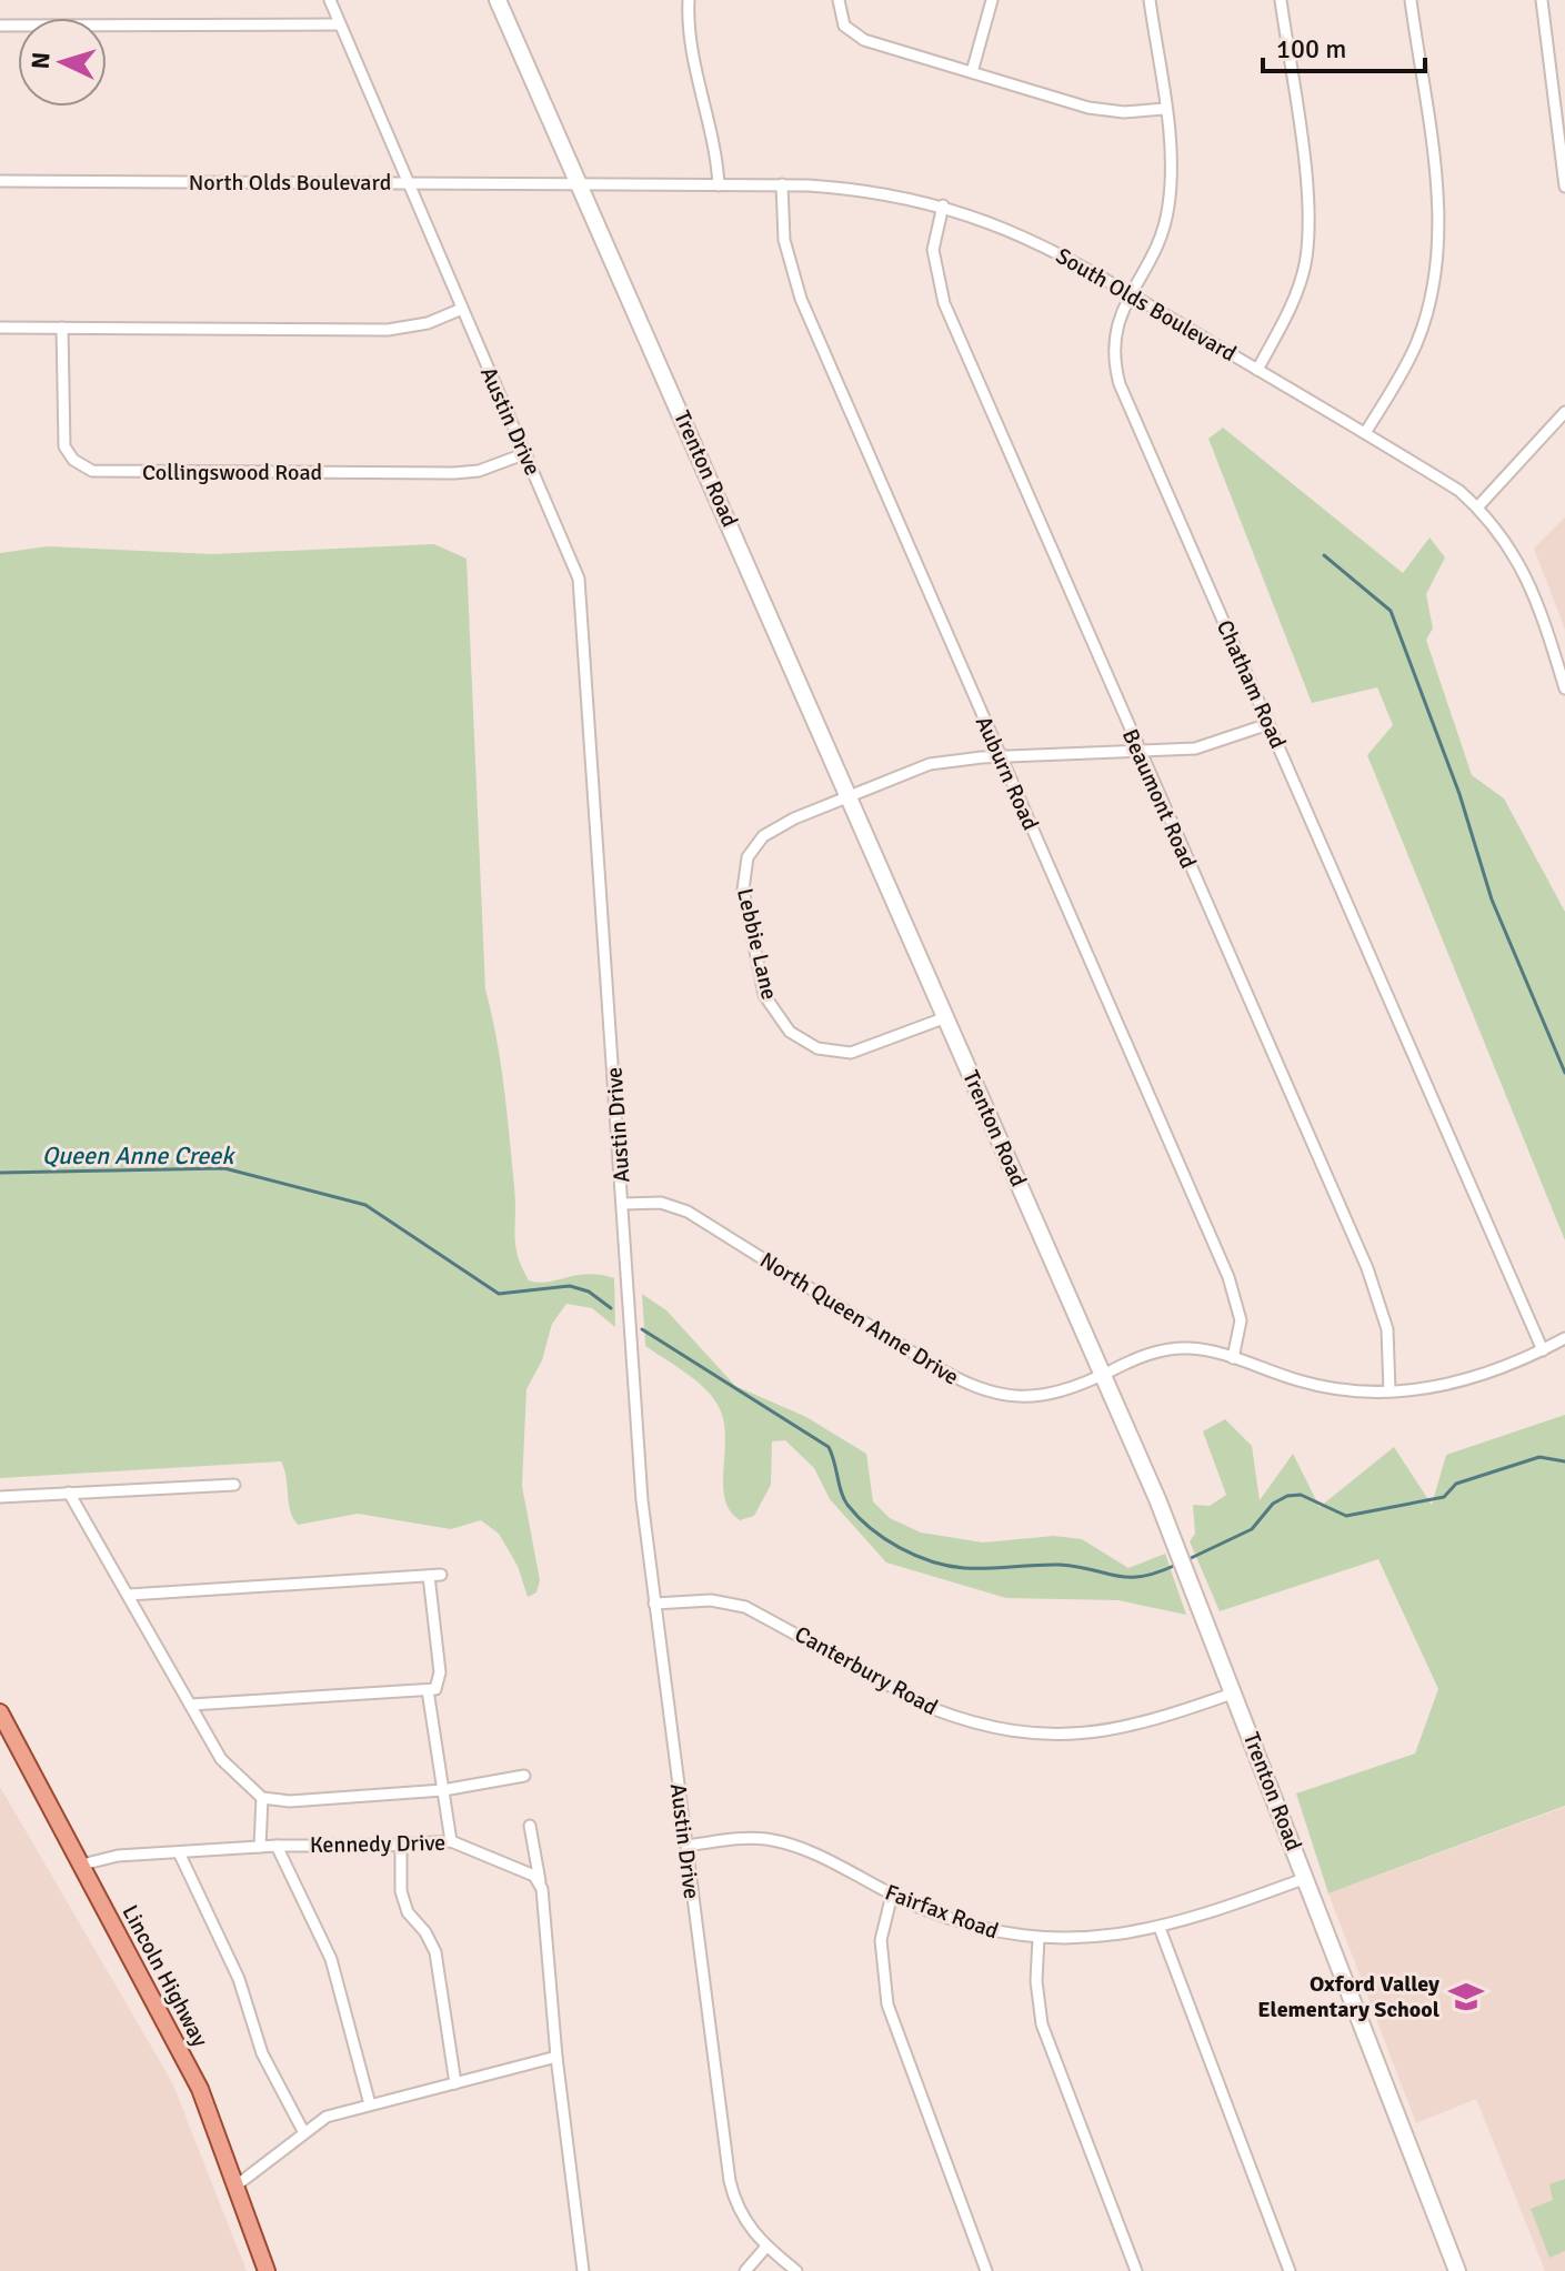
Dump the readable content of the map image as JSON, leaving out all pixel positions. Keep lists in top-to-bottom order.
{
  "streets": {
    "main road": ["Trenton Road", "Lincoln Highway"],
    "street": [
      "North Olds Boulevard",
      "South Olds Boulevard",
      "Austin Drive",
      "Collingswood Road",
      "Chatham Road",
      "Auburn Road",
      "Beaumont Road",
      "Lebbie Lane",
      "North Queen Anne Drive",
      "Canterbury Road",
      "Kennedy Drive",
      "Fairfax Road"
    ]
  },
  "crossings": [
    ["North Olds Boulevard", "South Olds Boulevard"],
    ["North Olds Boulevard", "Austin Drive"],
    ["North Olds Boulevard", "Trenton Road"],
    ["South Olds Boulevard", "Trenton Road"],
    ["South Olds Boulevard", "Chatham Road"],
    ["South Olds Boulevard", "Auburn Road"],
    ["South Olds Boulevard", "Beaumont Road"],
    ["Austin Drive", "Collingswood Road"],
    ["Austin Drive", "North Queen Anne Drive"],
    ["Austin Drive", "Canterbury Road"],
    ["Austin Drive", "Fairfax Road"],
    ["Trenton Road", "Lebbie Lane"],
    ["Trenton Road", "North Queen Anne Drive"],
    ["Trenton Road", "Canterbury Road"],
    ["Trenton Road", "Fairfax Road"],
    ["Chatham Road", "Lebbie Lane"],
    ["Chatham Road", "North Queen Anne Drive"],
    ["Auburn Road", "Lebbie Lane"],
    ["Auburn Road", "North Queen Anne Drive"],
    ["Beaumont Road", "Lebbie Lane"],
    ["Beaumont Road", "North Queen Anne Drive"],
    ["Kennedy Drive", "Lincoln Highway"]
  ],
  "water": ["Queen Anne Creek"],
  "places": {
    "school or university": ["Oxford Valley Elementary School"]
  },
  "scale_bar": "100 m",
  "north": "left"
}
